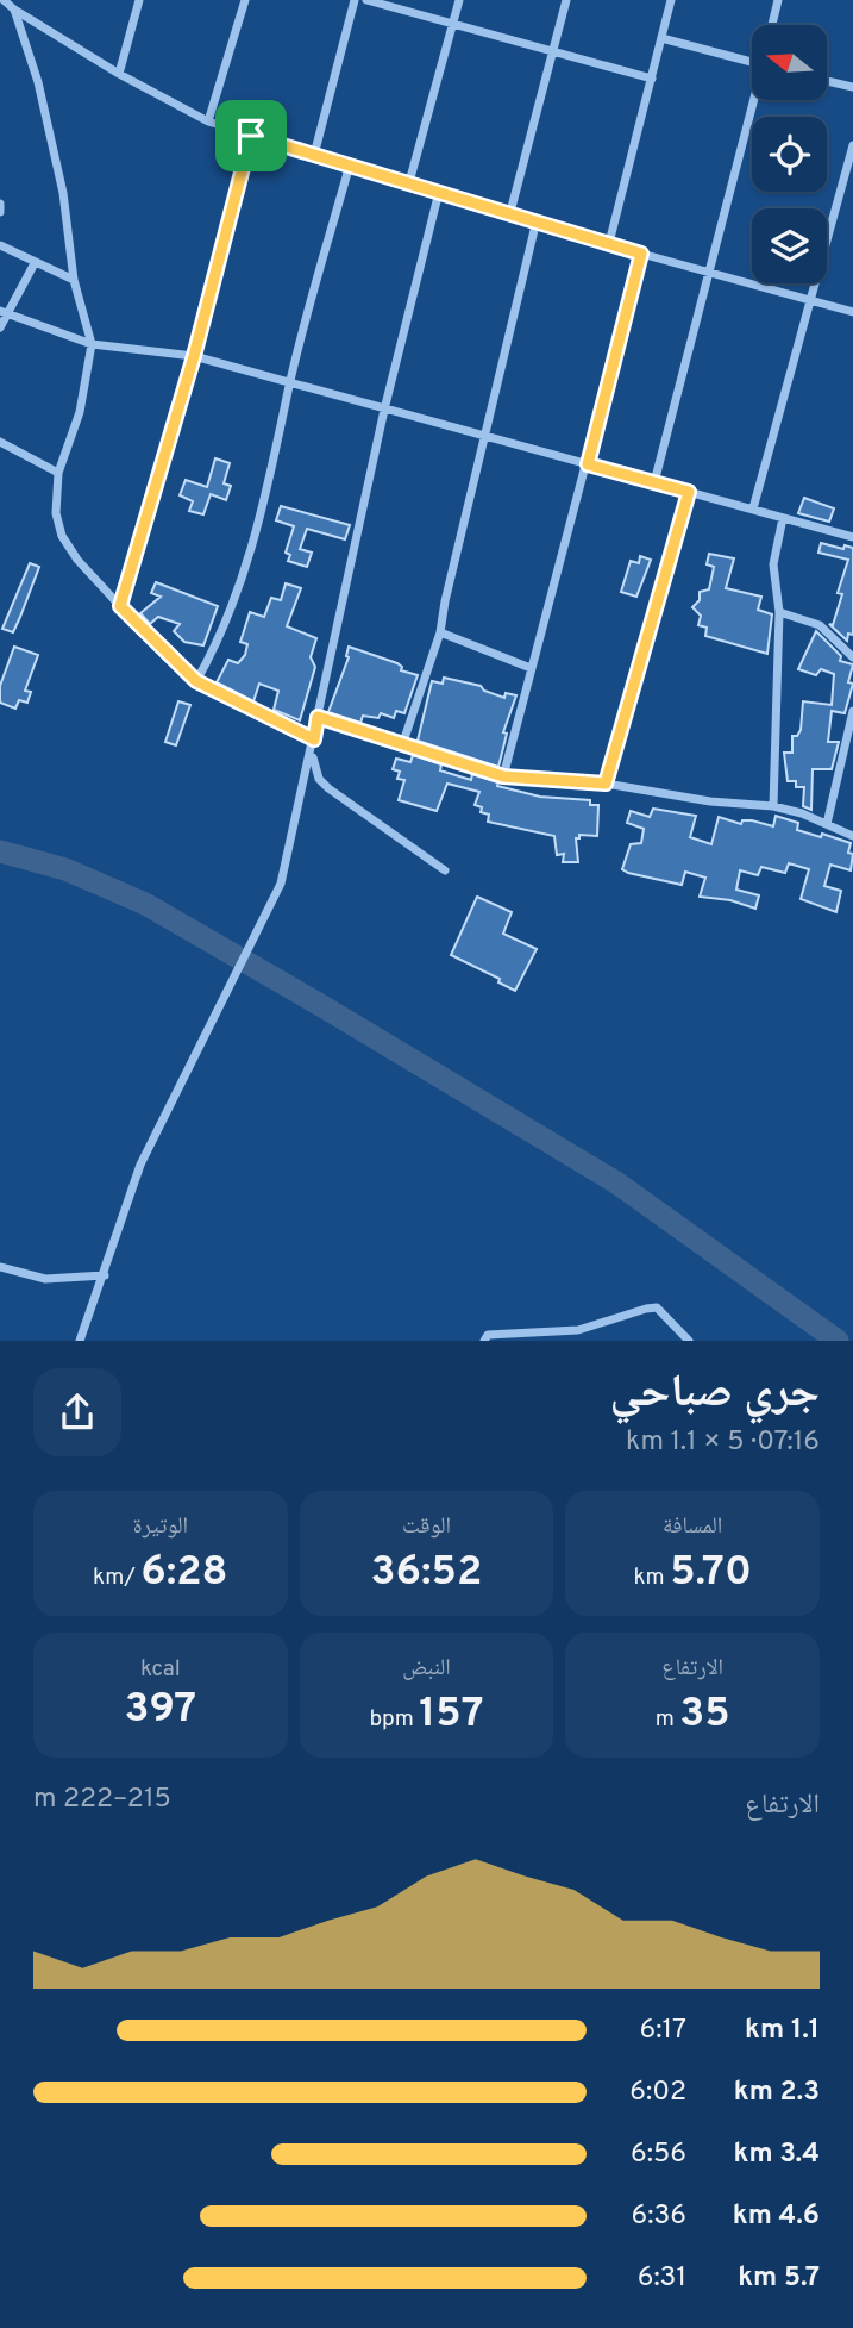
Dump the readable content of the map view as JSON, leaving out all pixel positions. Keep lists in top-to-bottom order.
{
  "north": "left",
  "page": {
    "heading": ["جري صباحي", "07:16 · 5 × 1.1 km"],
    "stats": [
      ["المسافة", "5.70 km"],
      ["الوقت", "36:52"],
      ["الوتيرة", "6:28 /km"],
      ["الارتفاع", "35 m"],
      ["النبض", "157 bpm"],
      ["kcal", "397"]
    ],
    "chart": ["الارتفاع", "215–222 m"],
    "list": [
      {
        "name": "1.1 km",
        "note": "6:17"
      },
      {
        "name": "2.3 km",
        "note": "6:02"
      },
      {
        "name": "3.4 km",
        "note": "6:56"
      },
      {
        "name": "4.6 km",
        "note": "6:36"
      },
      {
        "name": "5.7 km",
        "note": "6:31"
      }
    ]
  }
}
